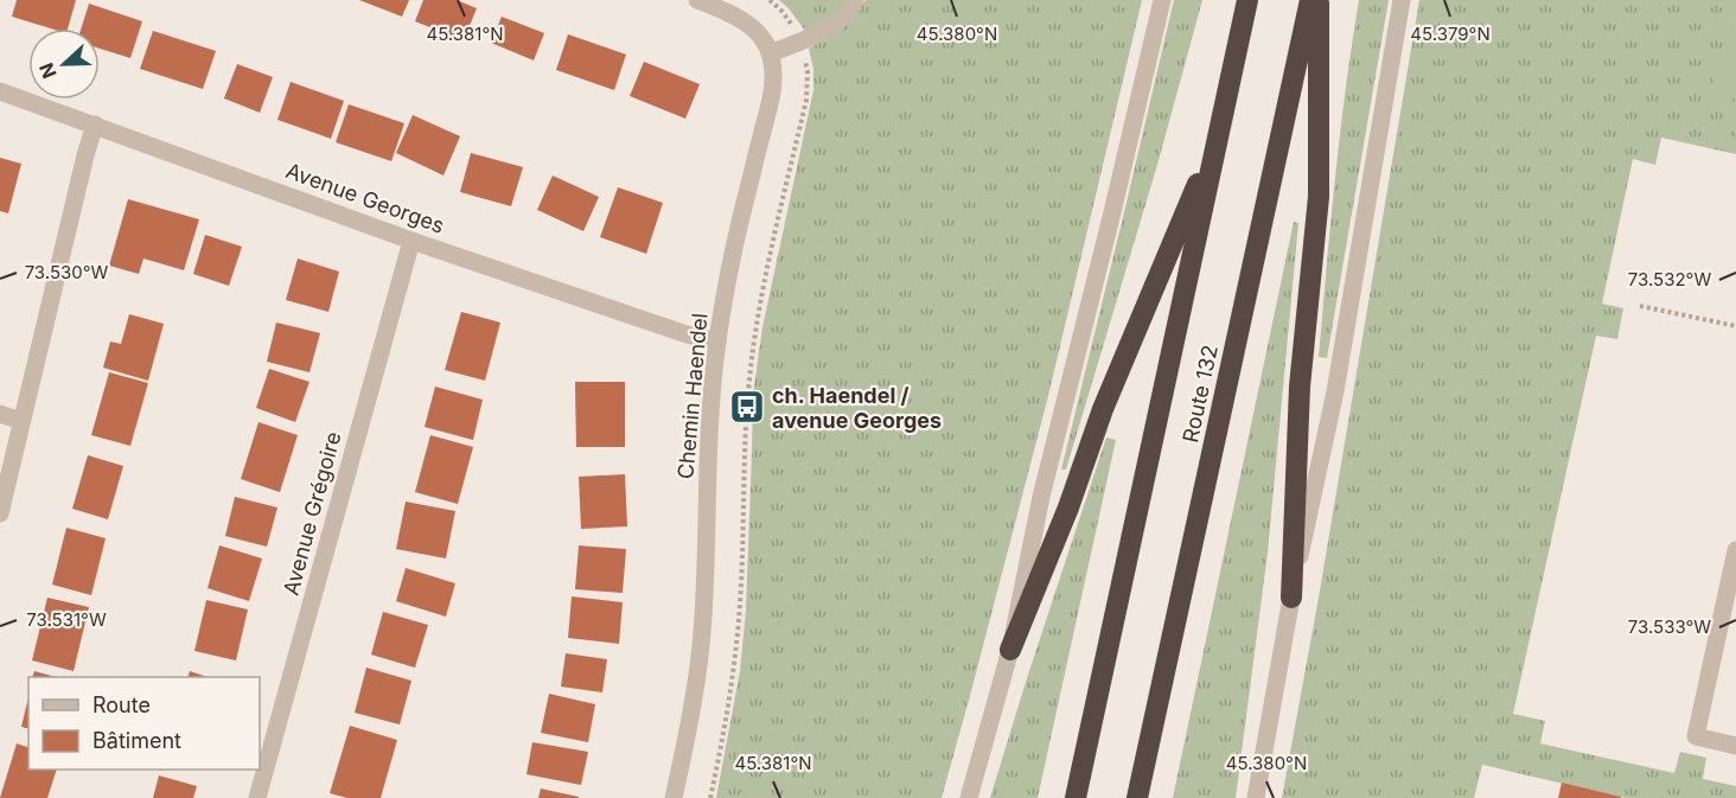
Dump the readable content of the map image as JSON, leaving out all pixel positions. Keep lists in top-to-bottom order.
{
  "streets": {
    "highway": ["Route 132"],
    "street": ["Avenue Georges", "Chemin Haendel", "Avenue Grégoire"]
  },
  "crossings": [
    ["Avenue Georges", "Chemin Haendel"],
    ["Avenue Georges", "Avenue Grégoire"]
  ],
  "places": {
    "bus stop": ["ch. Haendel / avenue Georges"]
  },
  "legend": ["Route", "Bâtiment"],
  "north": "left",
  "coordinates": [
    "45.381°N",
    "45.380°N",
    "45.379°N",
    "73.530°W",
    "73.532°W",
    "73.531°W",
    "73.533°W"
  ]
}
